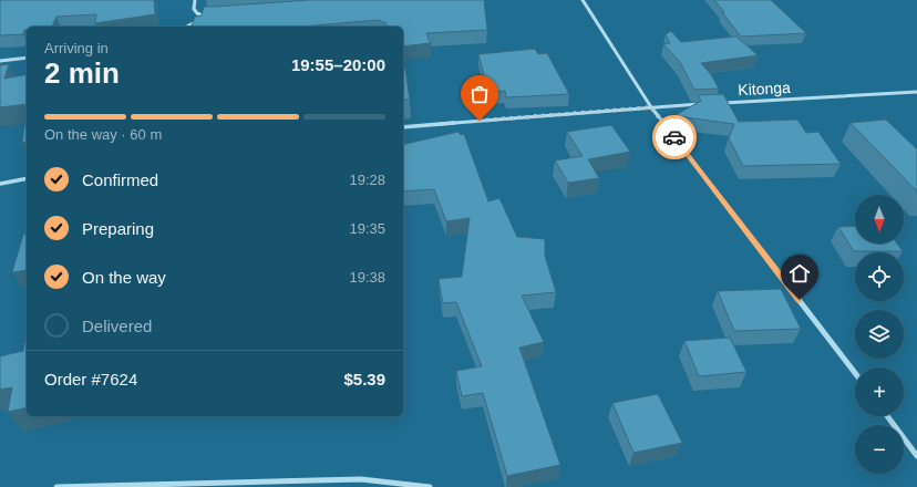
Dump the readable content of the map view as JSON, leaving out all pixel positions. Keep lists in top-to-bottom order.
{
  "streets": {
    "street": ["Kitonga"]
  },
  "north": "bottom",
  "page": {
    "heading": ["2 min", "Arriving in", "19:55–20:00"],
    "panel": ["Order #7624", "$5.39"],
    "bar": "On the way · 60 m",
    "list": [
      ["Confirmed", "19:28"],
      ["Preparing", "19:35"],
      ["On the way", "19:38"],
      "Delivered"
    ],
    "map_buttons": ["+", "−"]
  }
}
